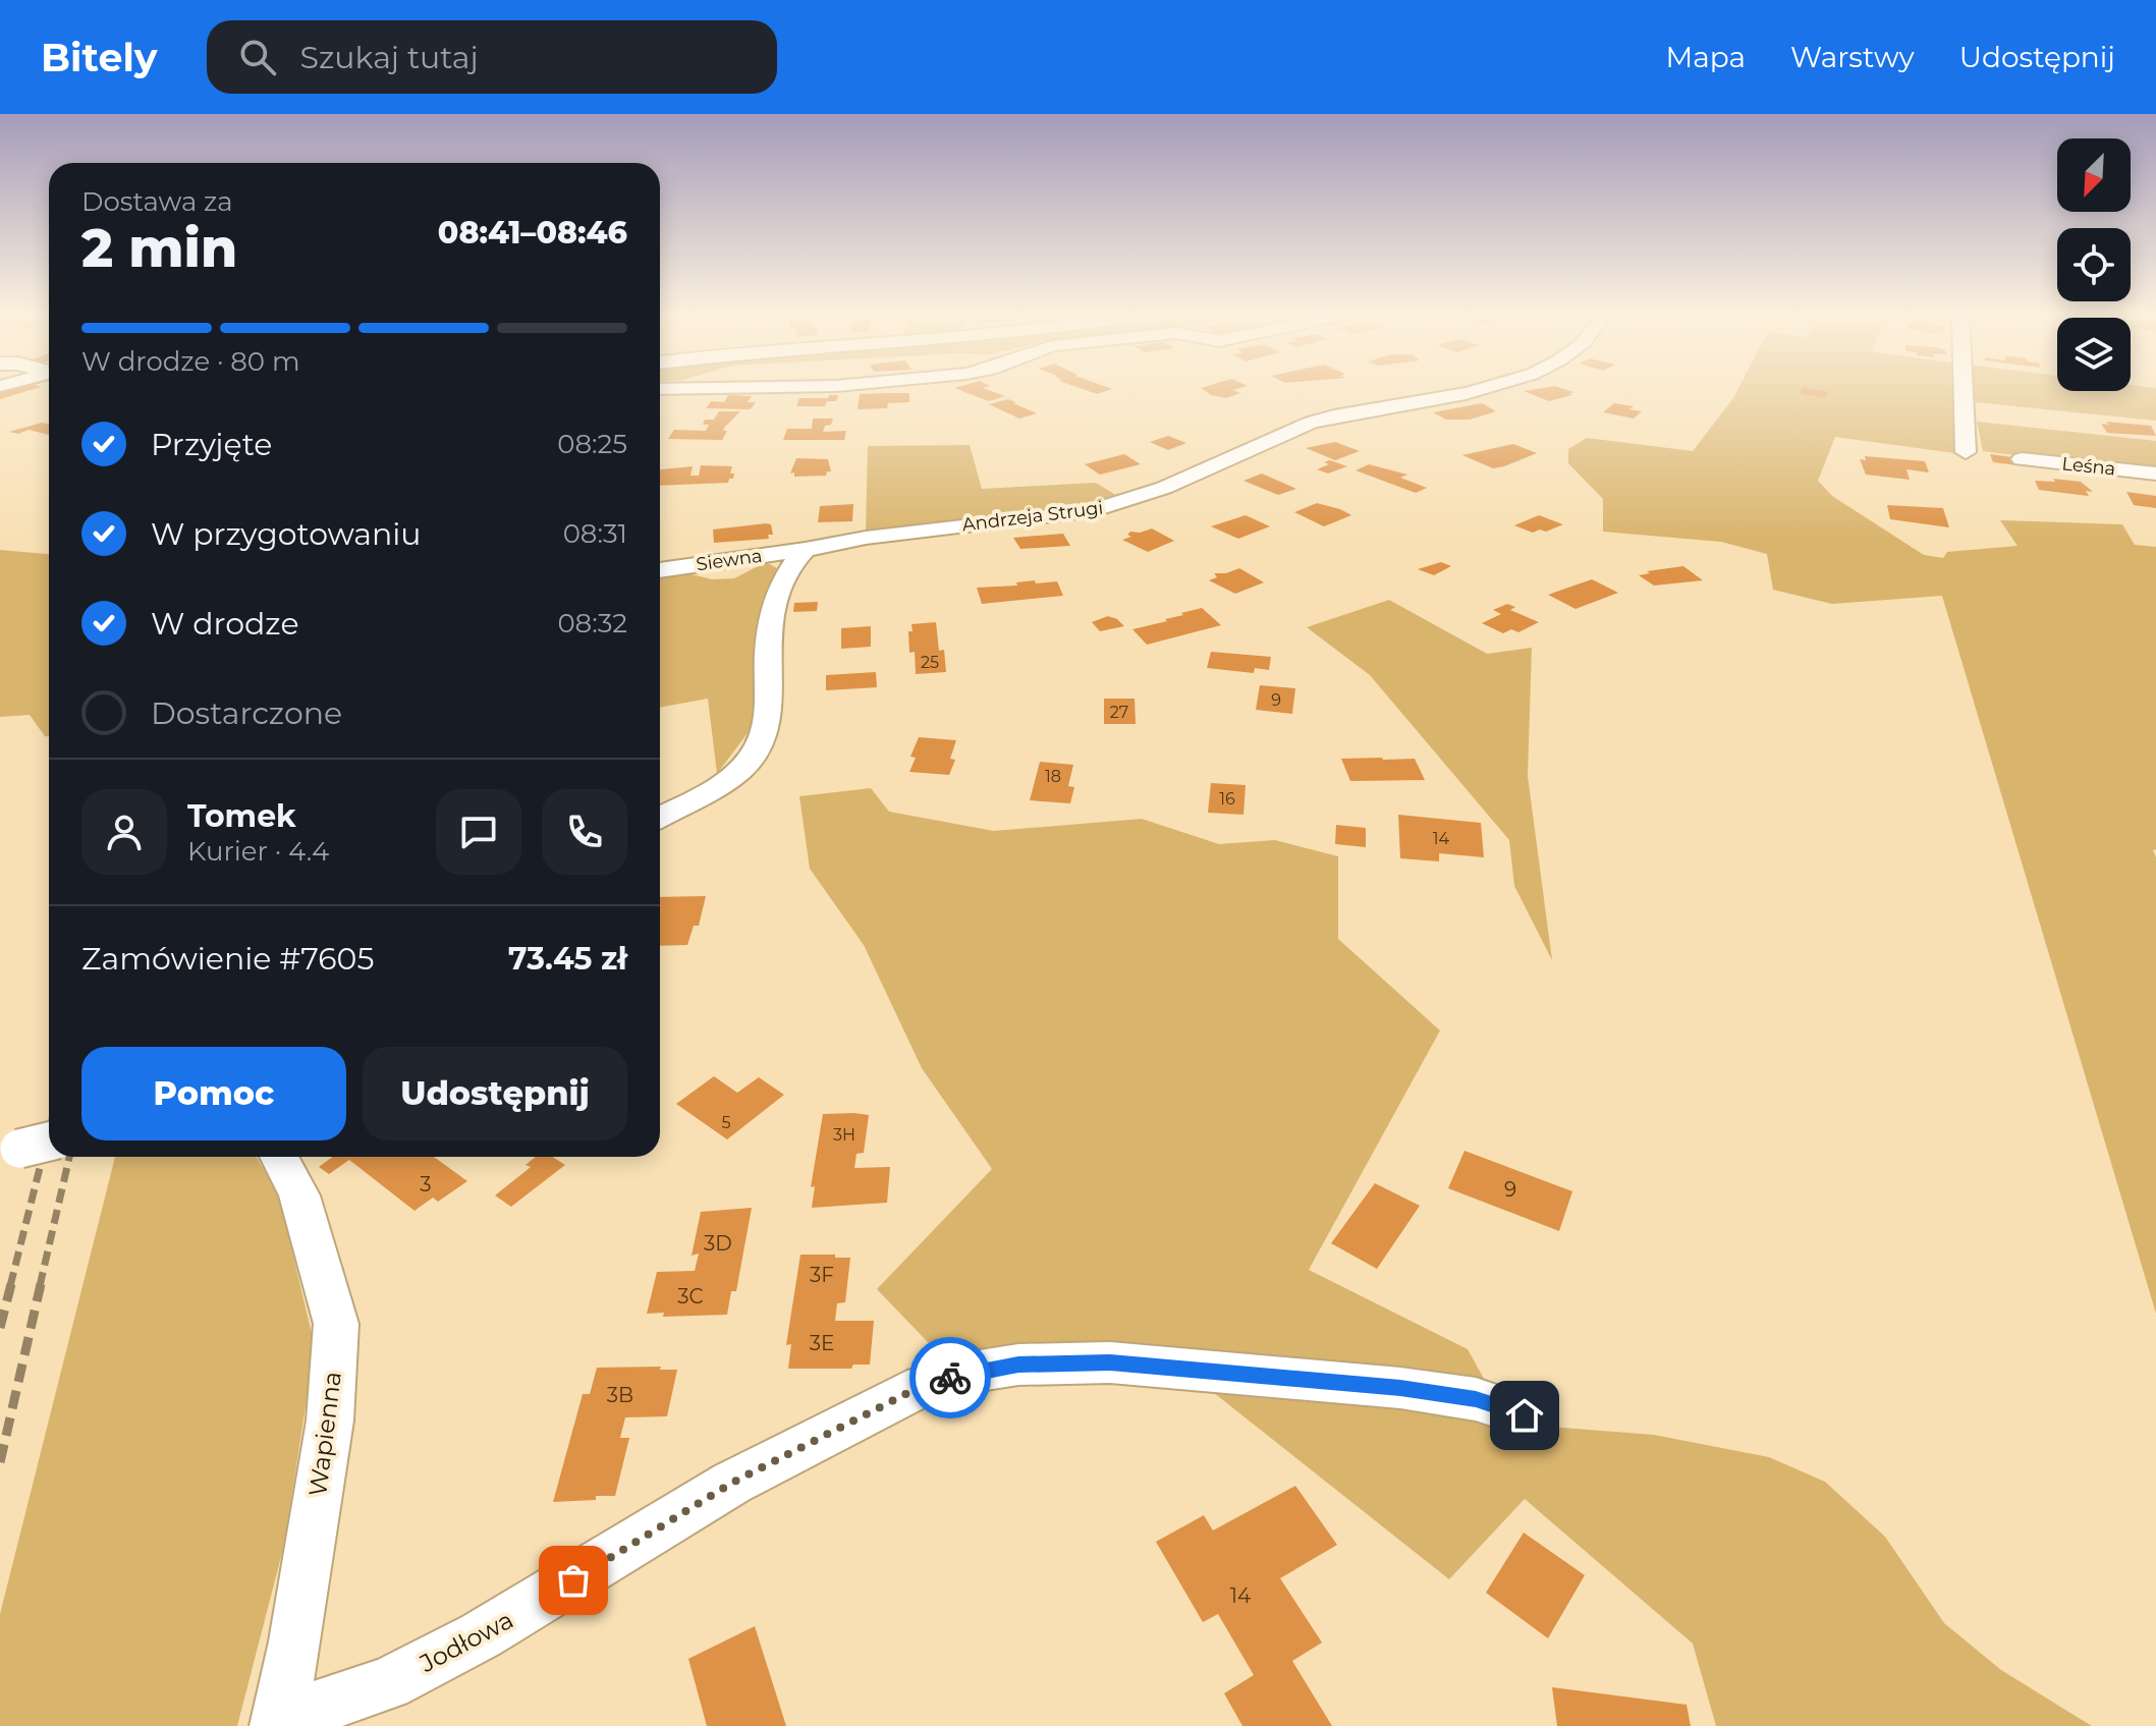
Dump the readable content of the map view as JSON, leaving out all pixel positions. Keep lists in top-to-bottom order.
{
  "streets": {
    "street": [
      "Leśna",
      "Andrzeja Strugi",
      "Siewna",
      "Wapienna",
      "Jodłowa"
    ]
  },
  "crossings": [
    ["Andrzeja Strugi", "Siewna"],
    ["Wapienna", "Jodłowa"]
  ],
  "house_numbers": [
    "25",
    "9",
    "27",
    "18",
    "16",
    "14",
    "5",
    "3H",
    "3",
    "9",
    "3D",
    "3F",
    "3C",
    "3E",
    "3B",
    "14"
  ],
  "north": "bottom left",
  "page": {
    "header": "Bitely",
    "search": "Szukaj tutaj",
    "nav": ["Mapa", "Warstwy", "Udostępnij"],
    "heading": ["2 min", "Dostawa za", "08:41–08:46"],
    "panel": [
      "Tomek",
      "Kurier · 4.4",
      "Zamówienie #7605",
      "73.45 zł"
    ],
    "bar": "W drodze · 80 m",
    "list": [
      ["Przyjęte", "08:25"],
      ["W przygotowaniu", "08:31"],
      ["W drodze", "08:32"],
      "Dostarczone"
    ],
    "buttons": ["Pomoc", "Udostępnij"]
  }
}
